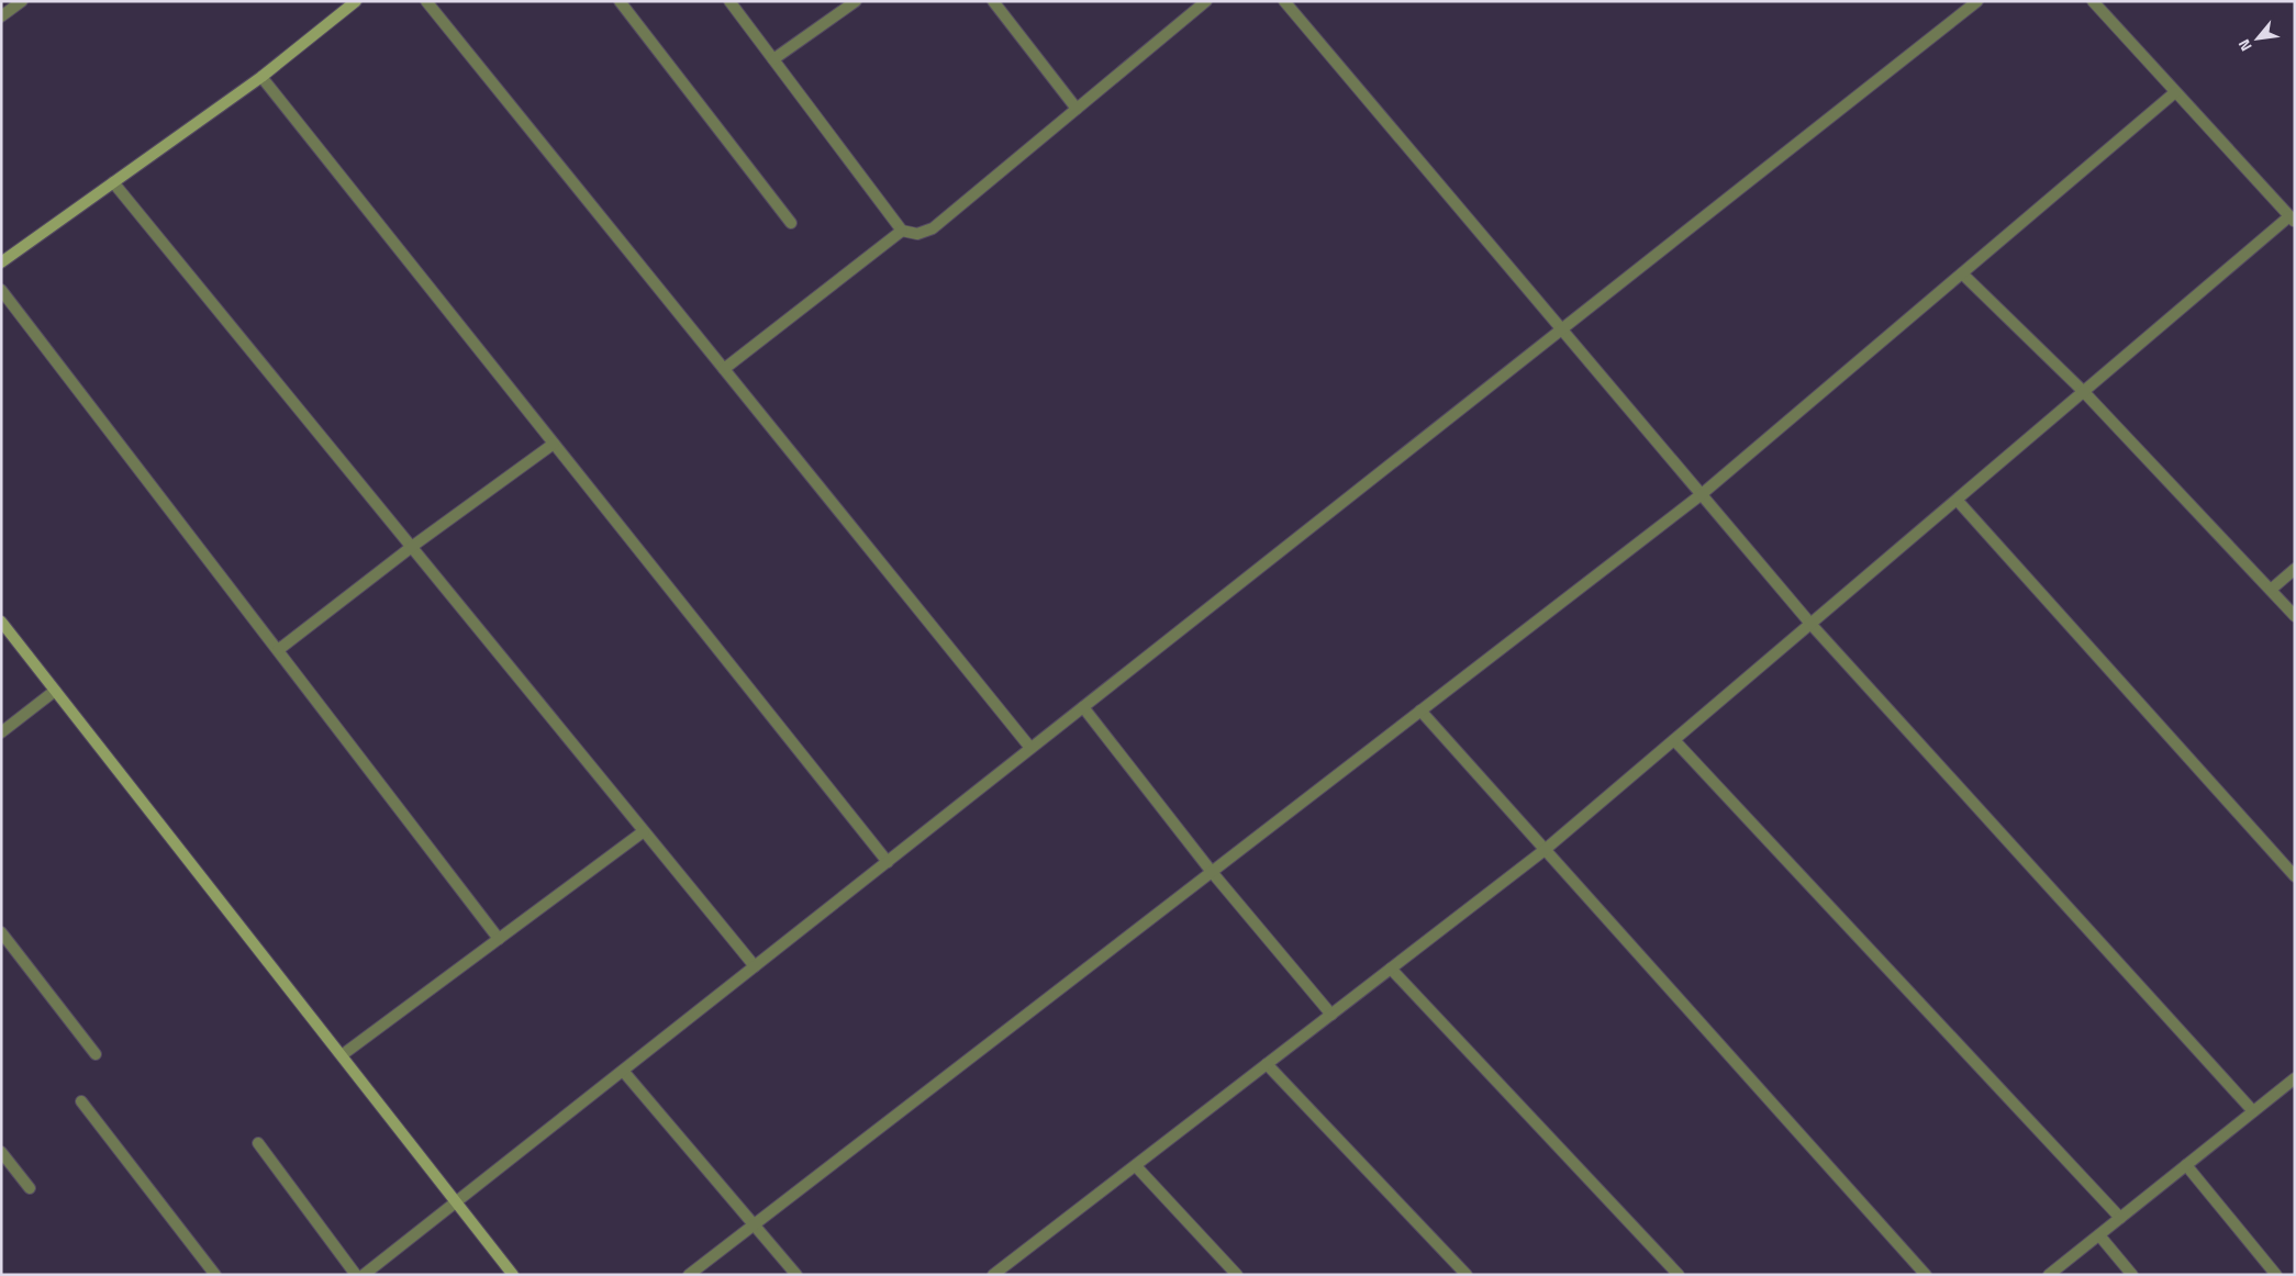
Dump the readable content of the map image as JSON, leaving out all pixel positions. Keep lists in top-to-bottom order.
{
  "north": "bottom left"
}
